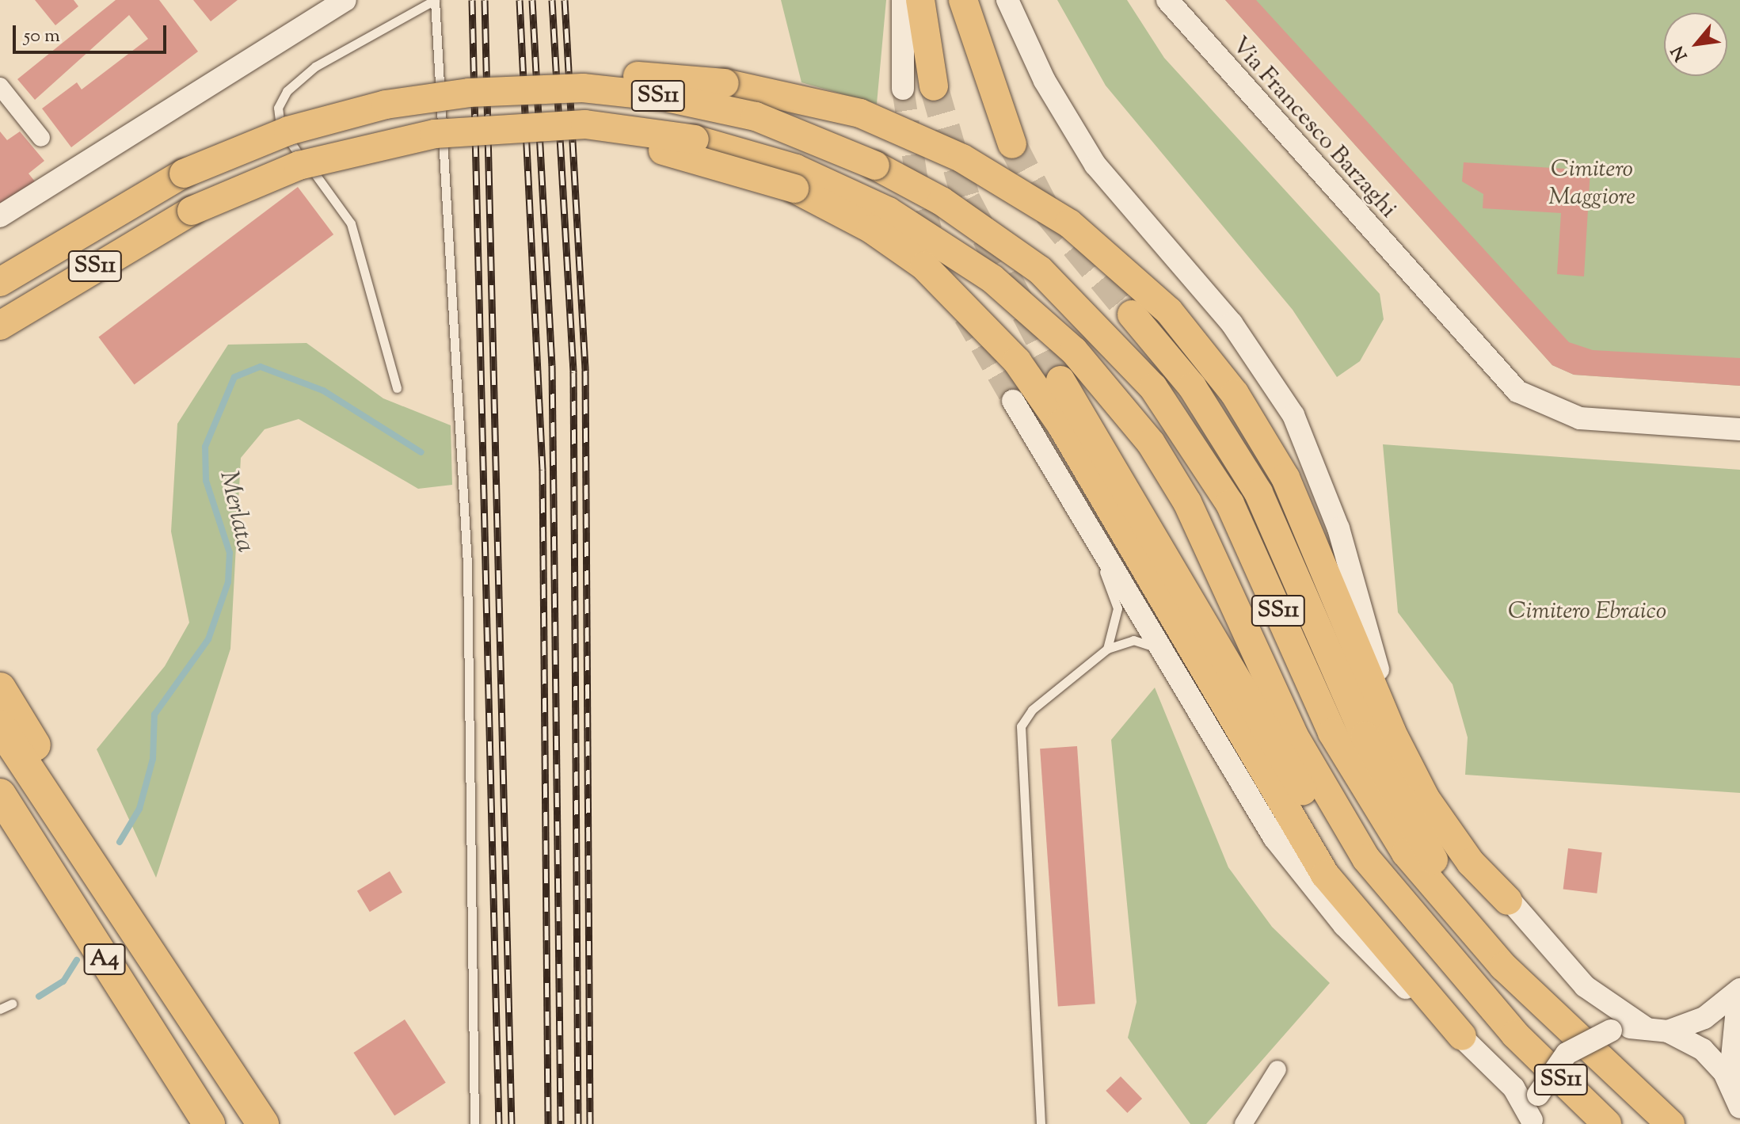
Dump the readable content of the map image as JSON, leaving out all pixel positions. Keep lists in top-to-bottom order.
{
  "streets": {
    "highway": ["SS11", "A4"],
    "street": ["Via Francesco Barzaghi"]
  },
  "water": ["Merlata"],
  "parks": ["Cimitero Maggiore", "Cimitero Ebraico"],
  "scale_bar": "50 m",
  "north": "bottom left"
}
